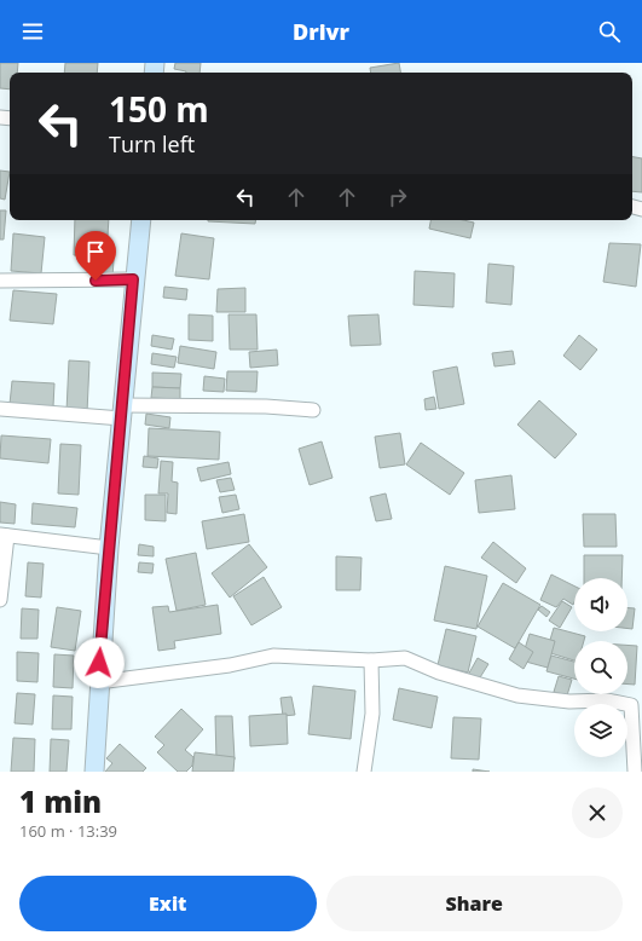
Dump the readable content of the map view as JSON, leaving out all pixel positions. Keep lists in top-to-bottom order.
{
  "page": {
    "header": "Drivr",
    "turn": ["150 m", "Turn left"],
    "heading": ["1 min", "160 m · 13:39"],
    "buttons": ["Exit", "Share"]
  }
}
